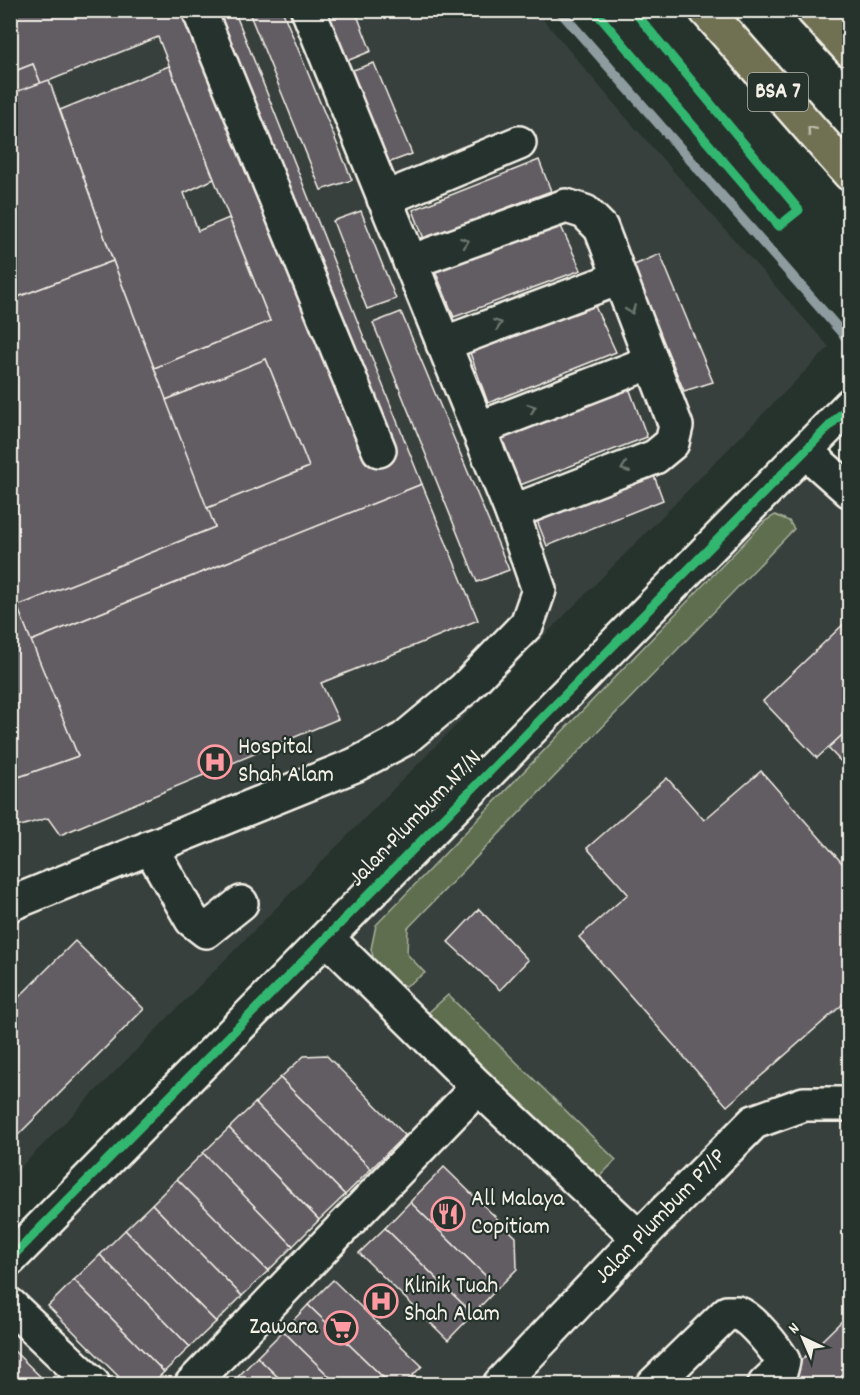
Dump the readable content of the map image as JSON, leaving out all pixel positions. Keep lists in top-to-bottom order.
{
  "streets": {
    "main road": ["BSA 7"],
    "street": ["Jalan Plumbum N7/N", "Jalan Plumbum P7/P"]
  },
  "places": {
    "hospital": ["Hospital Shah Alam", "Klinik Tuah Shah Alam"],
    "restaurant": ["All Malaya Copitiam"],
    "supermarket": ["Zawara"]
  },
  "north": "top left"
}
